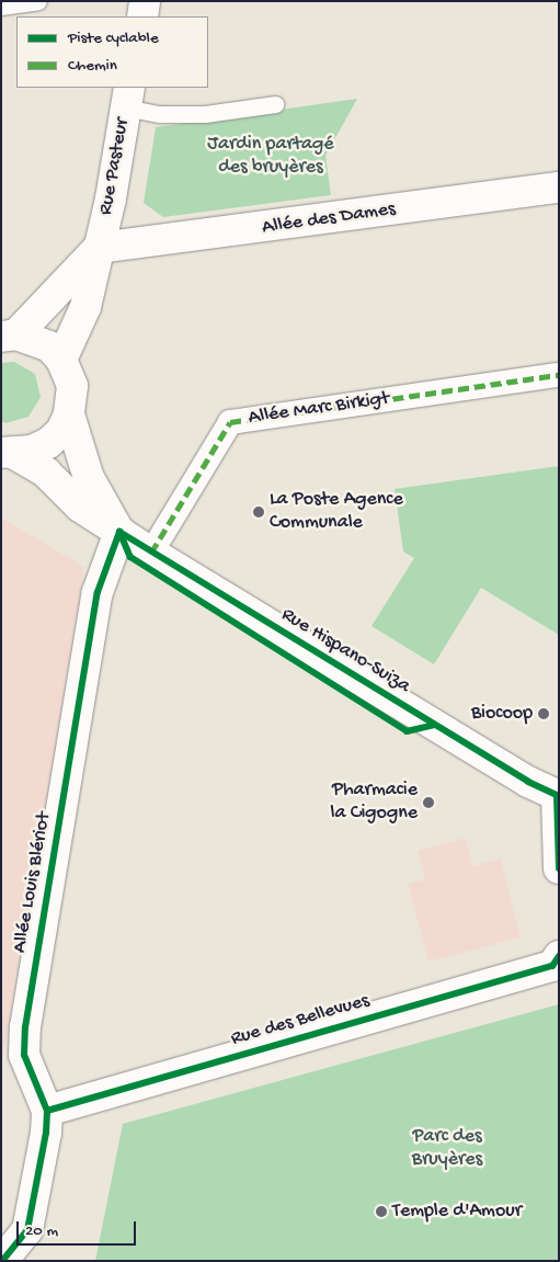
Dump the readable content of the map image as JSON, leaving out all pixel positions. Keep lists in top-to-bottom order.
{
  "streets": {
    "street": [
      "Rue Pasteur",
      "Allée des Dames",
      "Allée Marc Birkigt",
      "Rue Hispano-Suiza",
      "Allée Louis Blériot",
      "Rue des Bellevues"
    ]
  },
  "crossings": [
    ["Rue Pasteur", "Allée des Dames"],
    ["Allée Marc Birkigt", "Rue Hispano-Suiza"],
    ["Rue Hispano-Suiza", "Allée Louis Blériot"],
    ["Allée Louis Blériot", "Rue des Bellevues"]
  ],
  "parks": ["Jardin partagé des bruyères", "Parc des Bruyères"],
  "places": [
    "La Poste Agence Communale",
    "Biocoop",
    "Pharmacie la Cigogne",
    "Temple d'Amour"
  ],
  "legend": ["Piste cyclable", "Chemin"],
  "scale_bar": "20 m"
}
